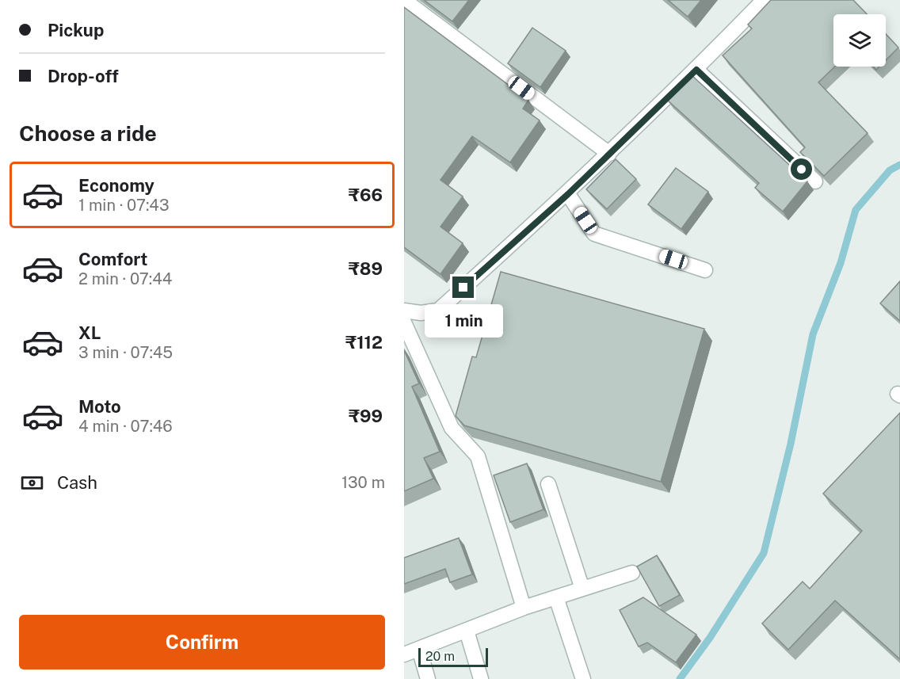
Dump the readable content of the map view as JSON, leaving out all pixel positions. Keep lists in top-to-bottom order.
{
  "scale_bar": "20 m",
  "page": {
    "banner": ["Pickup", "Drop-off"],
    "heading": "Choose a ride",
    "list": [
      {
        "name": "Economy",
        "note": "1 min · 07:43",
        "value": "₹66"
      },
      {
        "name": "Comfort",
        "note": "2 min · 07:44",
        "value": "₹89"
      },
      {
        "name": "XL",
        "note": "3 min · 07:45",
        "value": "₹112"
      },
      {
        "name": "Moto",
        "note": "4 min · 07:46",
        "value": "₹99"
      }
    ],
    "bubble": "1 min",
    "pay": ["Cash", "130 m"],
    "buttons": "Confirm",
    "scale": "20 m"
  }
}
